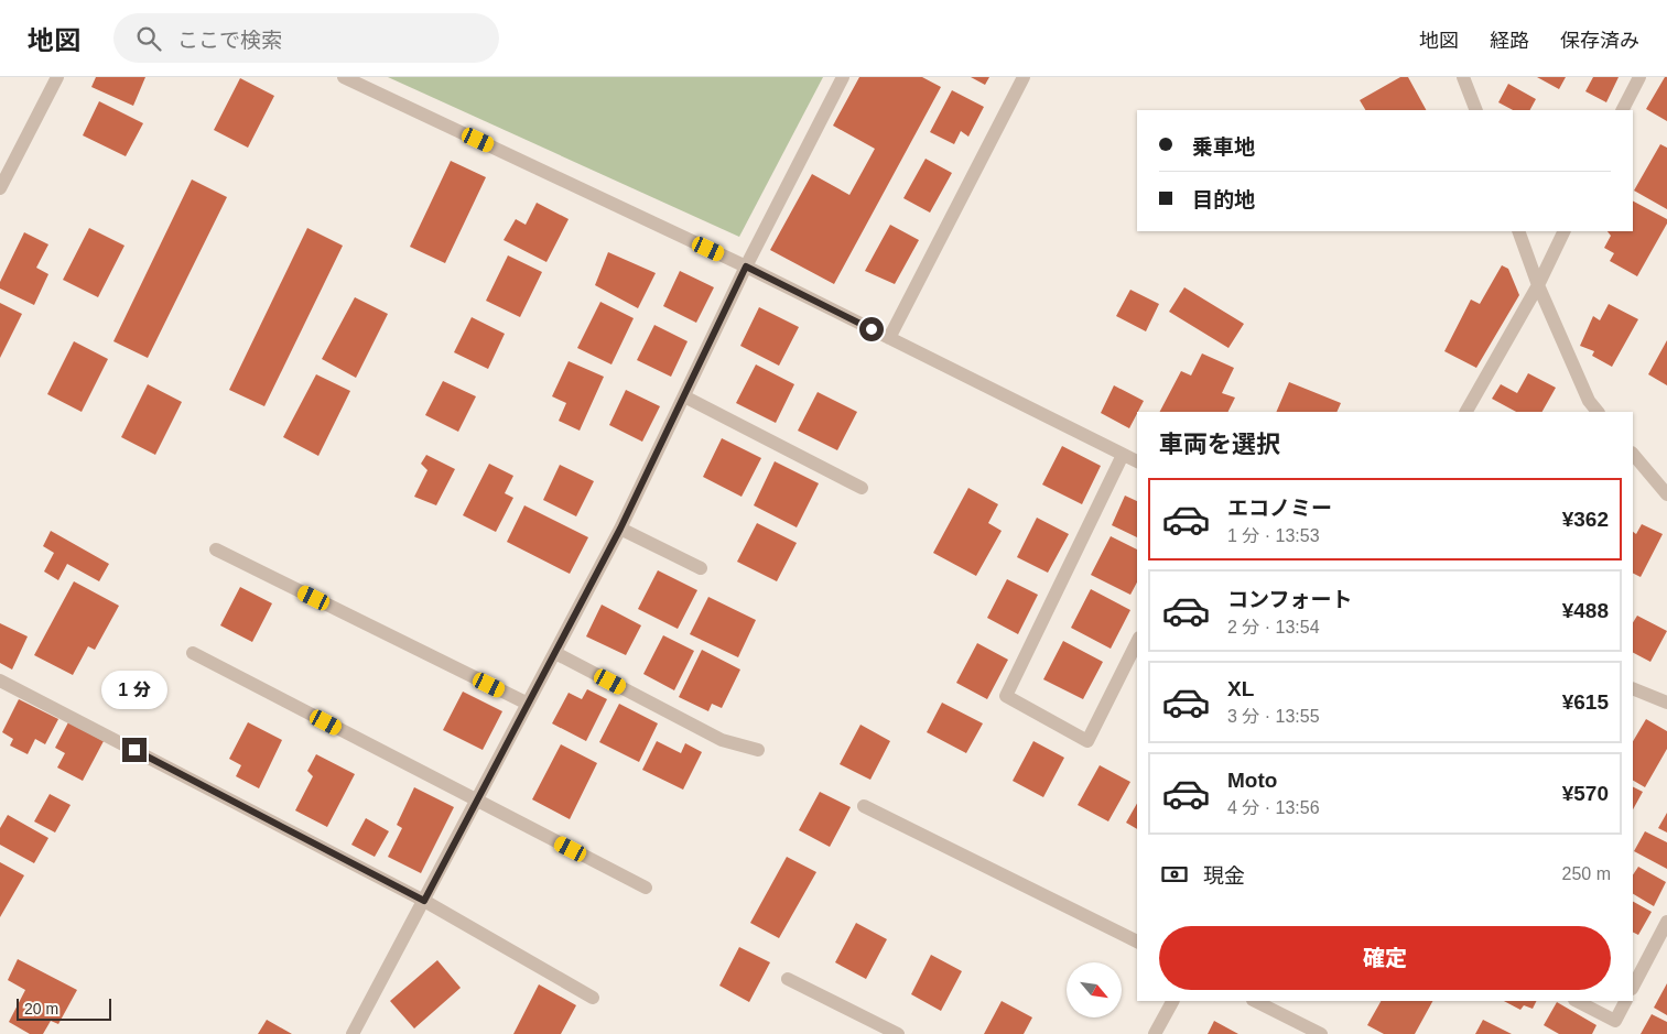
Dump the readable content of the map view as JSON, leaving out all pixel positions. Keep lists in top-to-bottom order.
{
  "scale_bar": "20 m",
  "north": "bottom right",
  "page": {
    "header": "地図",
    "search": "ここで検索",
    "nav": ["地図", "経路", "保存済み"],
    "banner": ["乗車地", "目的地"],
    "heading": "車両を選択",
    "list": [
      {
        "name": "エコノミー",
        "note": "1 分 · 13:53",
        "value": "¥362"
      },
      {
        "name": "コンフォート",
        "note": "2 分 · 13:54",
        "value": "¥488"
      },
      {
        "name": "XL",
        "note": "3 分 · 13:55",
        "value": "¥615"
      },
      {
        "name": "Moto",
        "note": "4 分 · 13:56",
        "value": "¥570"
      }
    ],
    "bubble": "1 分",
    "pay": ["現金", "250 m"],
    "buttons": "確定",
    "scale": "20 m"
  }
}
